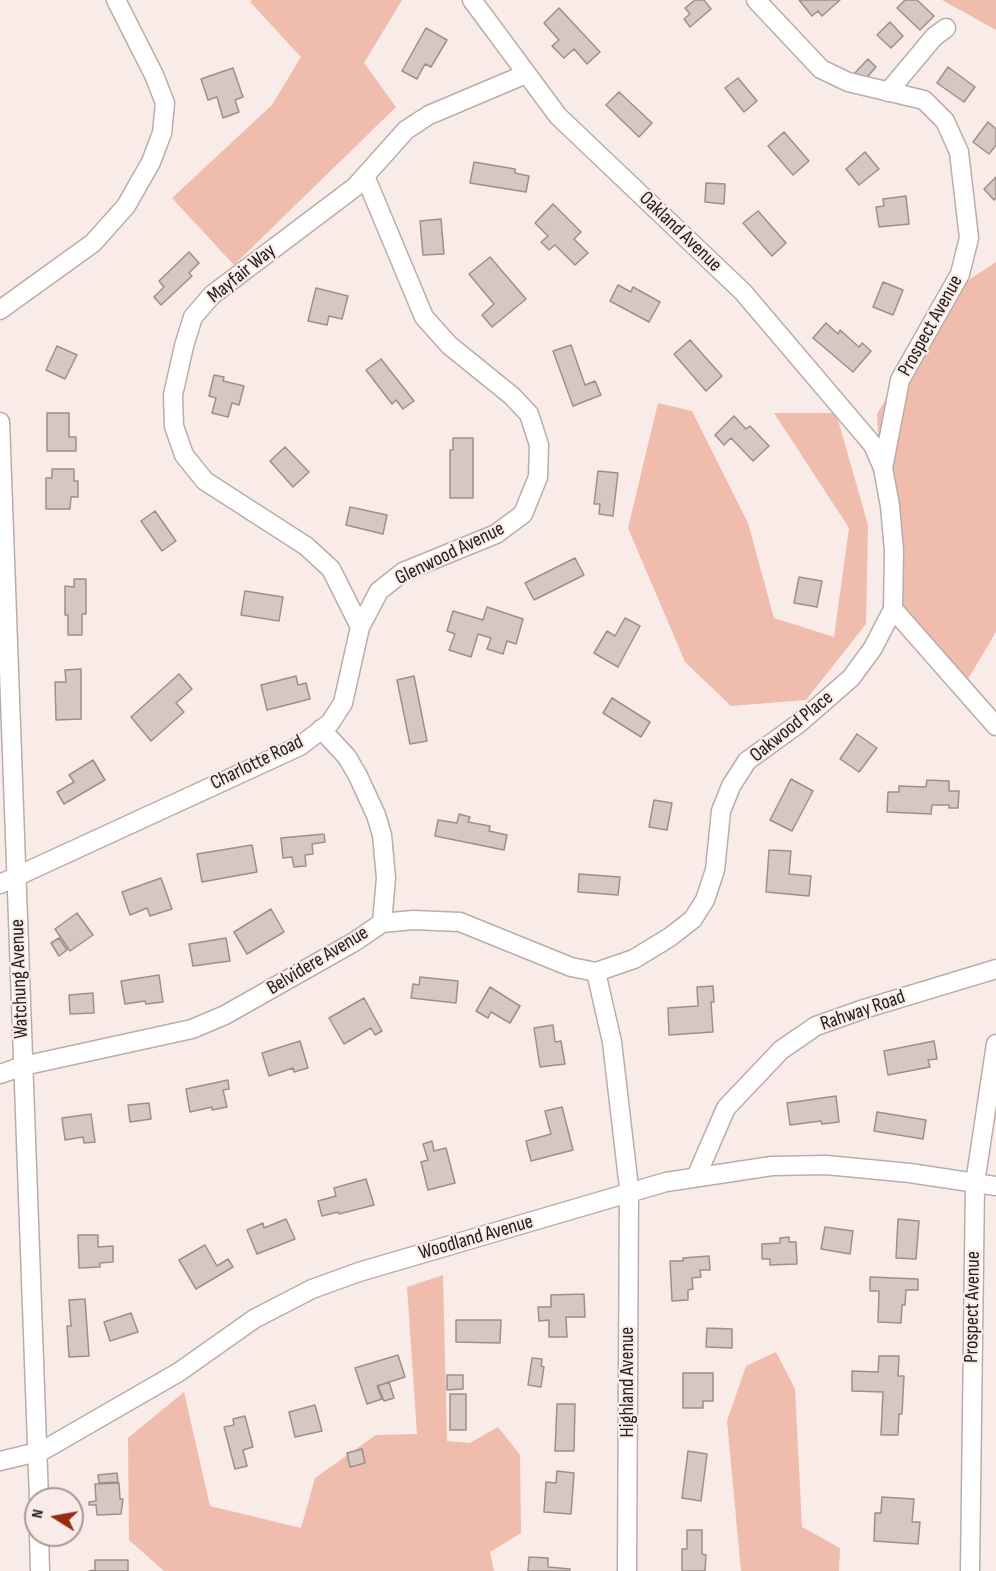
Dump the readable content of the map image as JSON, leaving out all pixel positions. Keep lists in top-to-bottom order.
{
  "streets": {
    "street": [
      "Oakland Avenue",
      "Mayfair Way",
      "Prospect Avenue",
      "Glenwood Avenue",
      "Oakwood Place",
      "Charlotte Road",
      "Belvidere Avenue",
      "Watchung Avenue",
      "Rahway Road",
      "Woodland Avenue",
      "Highland Avenue"
    ]
  },
  "crossings": [
    ["Oakland Avenue", "Mayfair Way"],
    ["Oakland Avenue", "Prospect Avenue"],
    ["Mayfair Way", "Glenwood Avenue"],
    ["Prospect Avenue", "Oakwood Place"],
    ["Prospect Avenue", "Woodland Avenue"],
    ["Glenwood Avenue", "Charlotte Road"],
    ["Oakwood Place", "Belvidere Avenue"],
    ["Charlotte Road", "Belvidere Avenue"],
    ["Charlotte Road", "Watchung Avenue"],
    ["Belvidere Avenue", "Watchung Avenue"],
    ["Watchung Avenue", "Woodland Avenue"],
    ["Rahway Road", "Woodland Avenue"],
    ["Woodland Avenue", "Highland Avenue"]
  ],
  "north": "left"
}
